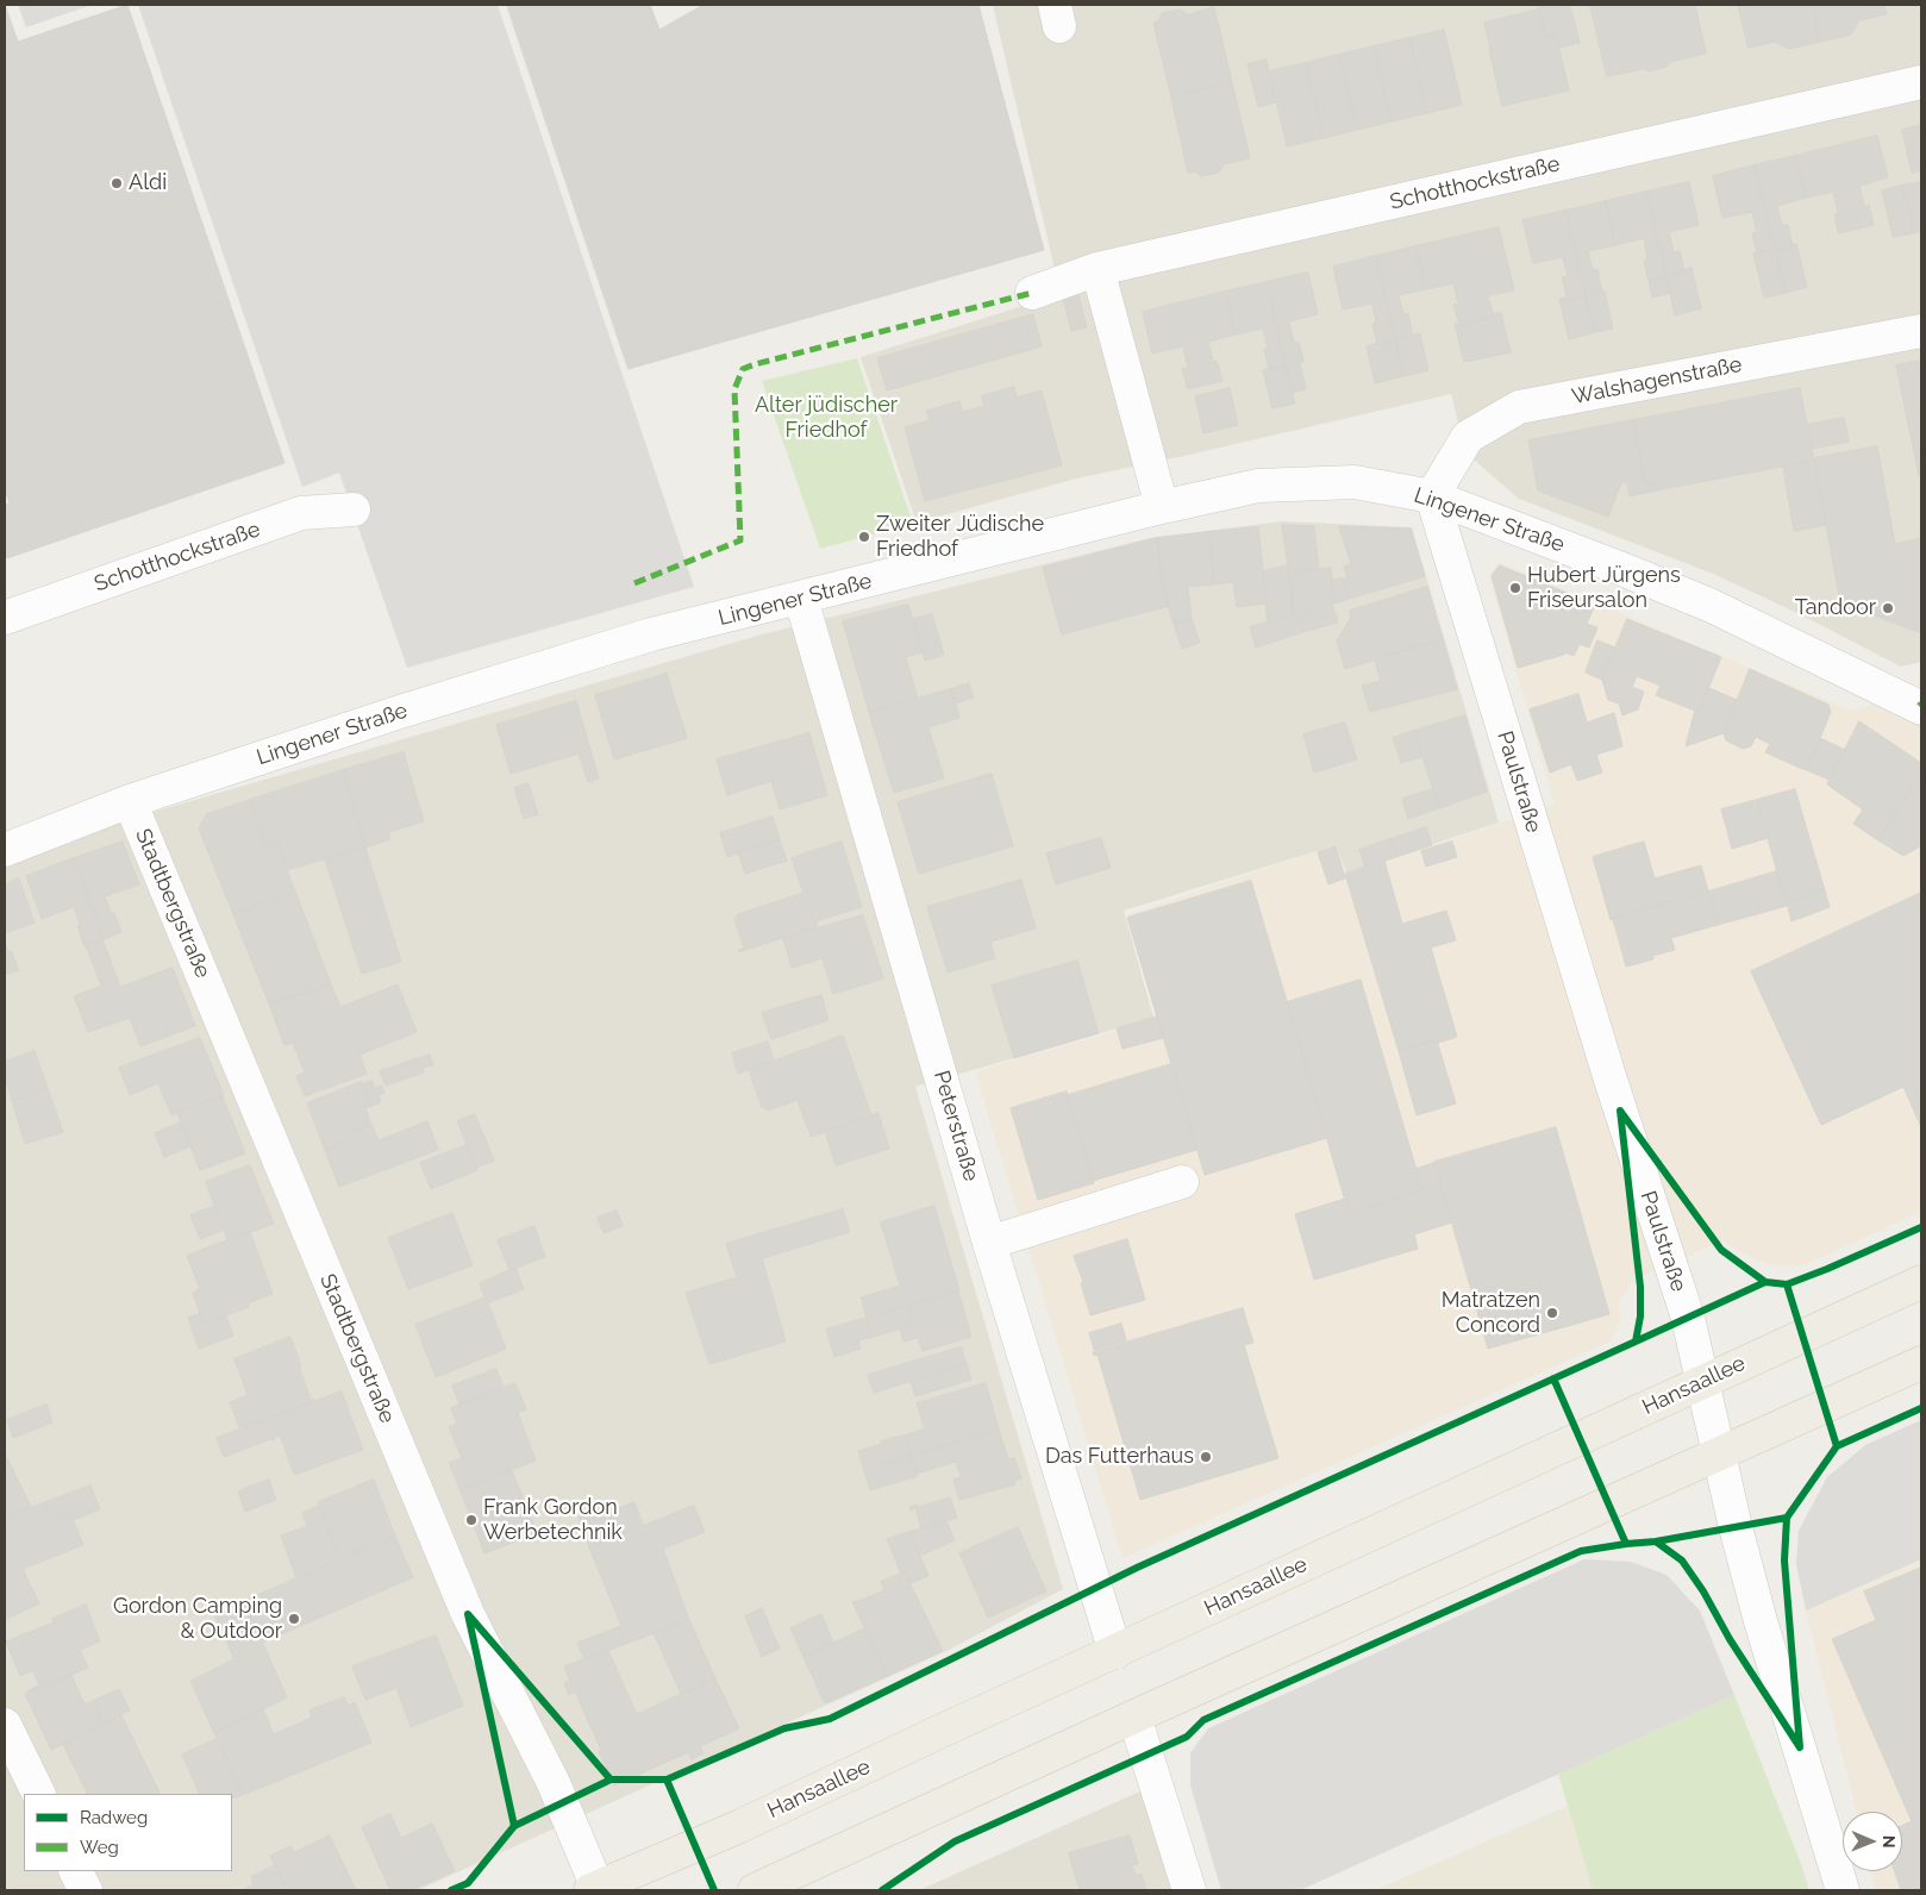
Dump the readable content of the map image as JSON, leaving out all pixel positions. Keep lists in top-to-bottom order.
{
  "streets": {
    "main road": ["Hansaallee"],
    "street": [
      "Schotthockstraße",
      "Walshagenstraße",
      "Lingener Straße",
      "Paulstraße",
      "Stadtbergstraße",
      "Peterstraße"
    ]
  },
  "crossings": [
    ["Walshagenstraße", "Lingener Straße"],
    ["Walshagenstraße", "Paulstraße"],
    ["Lingener Straße", "Paulstraße"],
    ["Lingener Straße", "Stadtbergstraße"],
    ["Lingener Straße", "Peterstraße"],
    ["Paulstraße", "Hansaallee"],
    ["Stadtbergstraße", "Hansaallee"],
    ["Peterstraße", "Hansaallee"]
  ],
  "parks": ["Alter jüdischer Friedhof"],
  "places": [
    "Aldi",
    "Zweiter Jüdische Friedhof",
    "Hubert Jürgens Friseursalon",
    "Tandoor",
    "Matratzen Concord",
    "Das Futterhaus",
    "Frank Gordon Werbetechnik",
    "Gordon Camping & Outdoor"
  ],
  "legend": ["Radweg", "Weg"],
  "north": "right"
}
